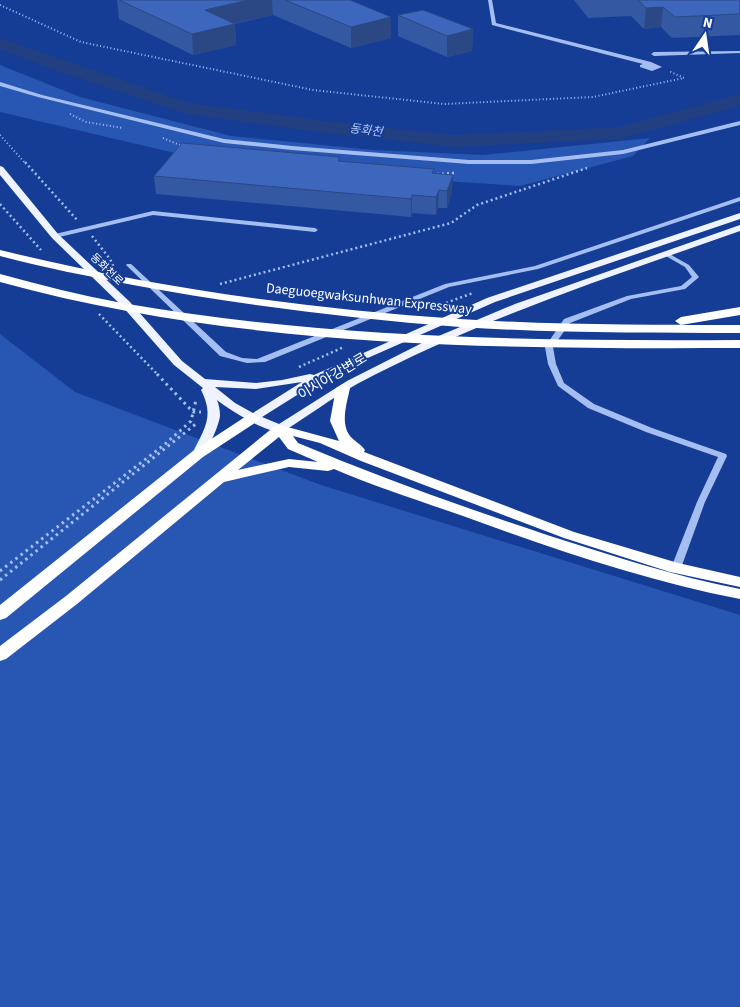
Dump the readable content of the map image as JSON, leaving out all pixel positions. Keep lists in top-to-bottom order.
{
  "streets": {
    "highway": ["Daeguoegwaksunhwan Expressway", "이시아강변로"],
    "main road": ["동화천로"]
  },
  "crossings": [
    ["동화천로", "이시아강변로"]
  ],
  "water": ["동화천"],
  "north": "top"
}
